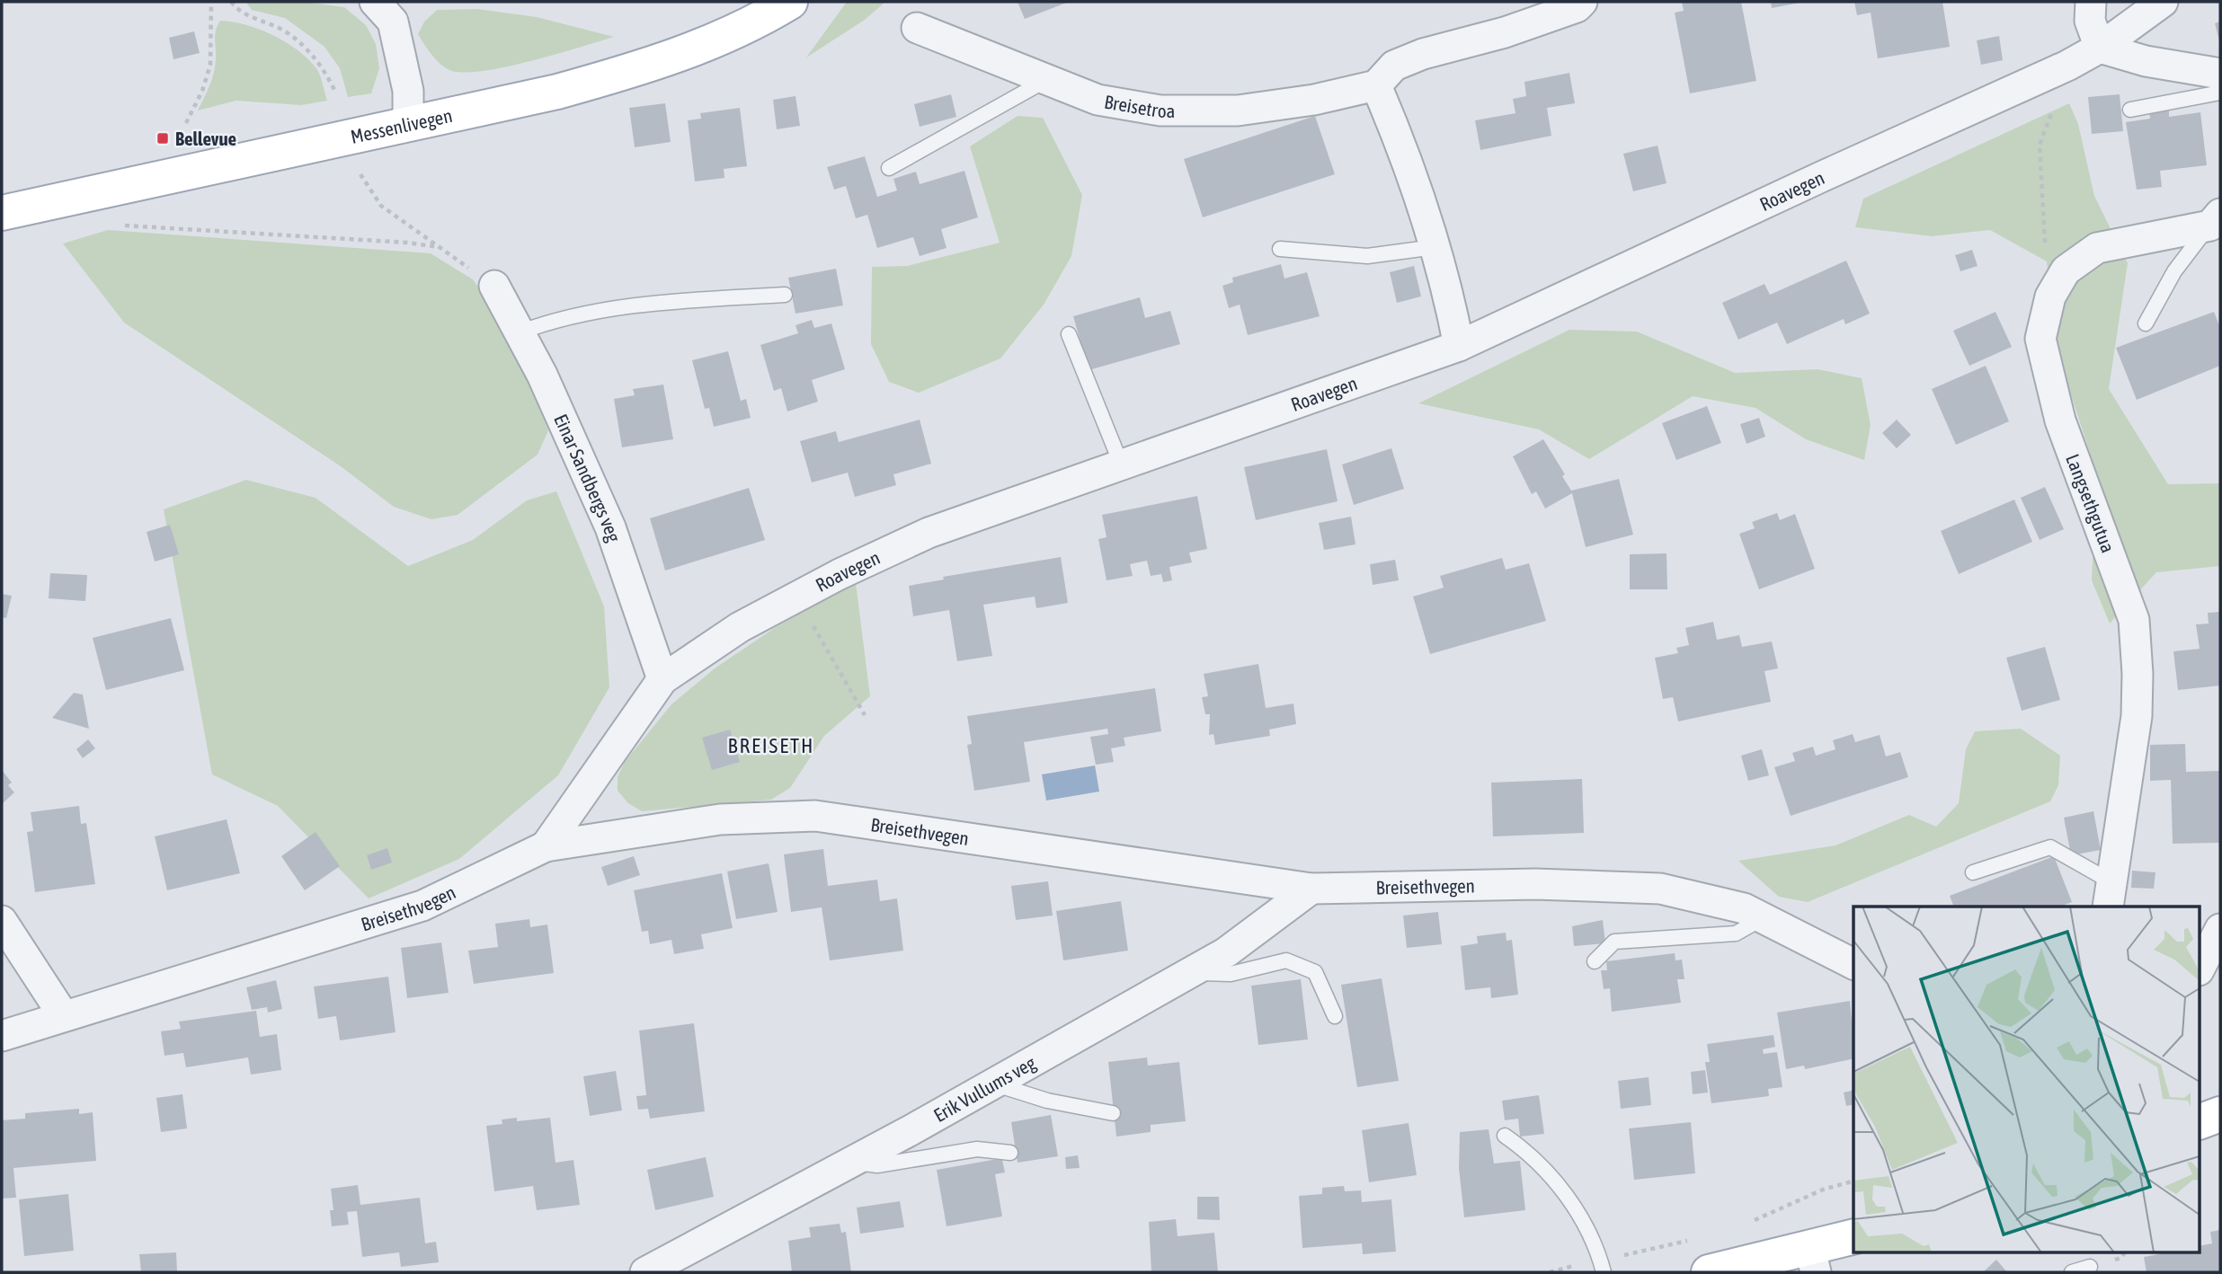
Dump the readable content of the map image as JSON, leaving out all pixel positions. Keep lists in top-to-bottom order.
{
  "streets": {
    "main road": ["Messenlivegen"],
    "street": [
      "Breisetroa",
      "Roavegen",
      "Einar Sandbergs veg",
      "Langsethgutua",
      "Breisethvegen",
      "Erik Vullums veg"
    ]
  },
  "crossings": [
    ["Roavegen", "Einar Sandbergs veg"],
    ["Roavegen", "Breisethvegen"],
    ["Breisethvegen", "Erik Vullums veg"]
  ],
  "districts": ["BREISETH"],
  "places": {
    "transit": ["Bellevue"]
  }
}
